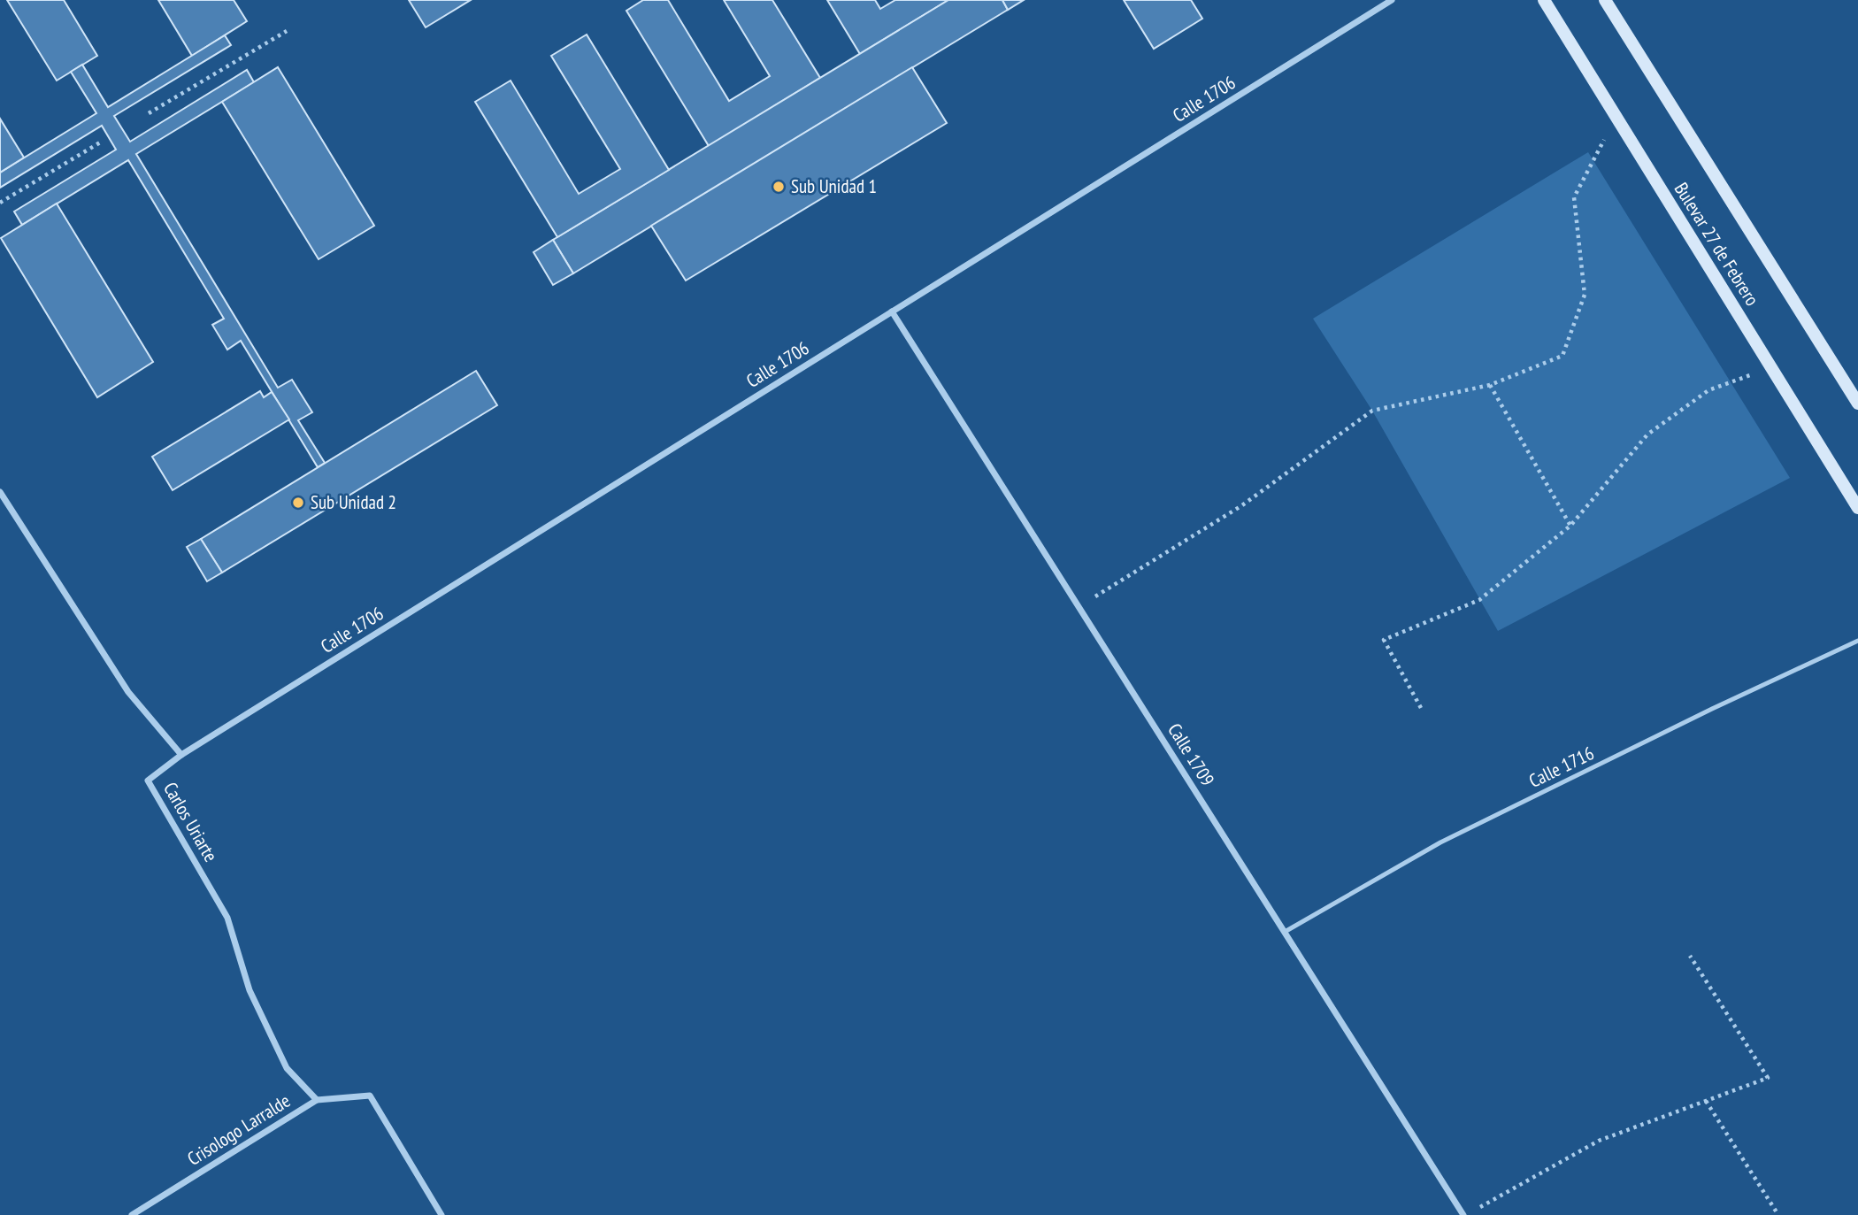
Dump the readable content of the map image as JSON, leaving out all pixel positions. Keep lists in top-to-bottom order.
{
  "streets": {
    "street": [
      "Calle 1706",
      "Bulevar 27 de Febrero",
      "Calle 1709",
      "Carlos Uriarte",
      "Crisologo Larralde"
    ],
    "lane": ["Calle 1716"]
  },
  "crossings": [
    ["Calle 1706", "Calle 1709"],
    ["Calle 1706", "Carlos Uriarte"],
    ["Calle 1709", "Calle 1716"],
    ["Carlos Uriarte", "Crisologo Larralde"]
  ],
  "places": ["Sub Unidad 1", "Sub Unidad 2"]
}
